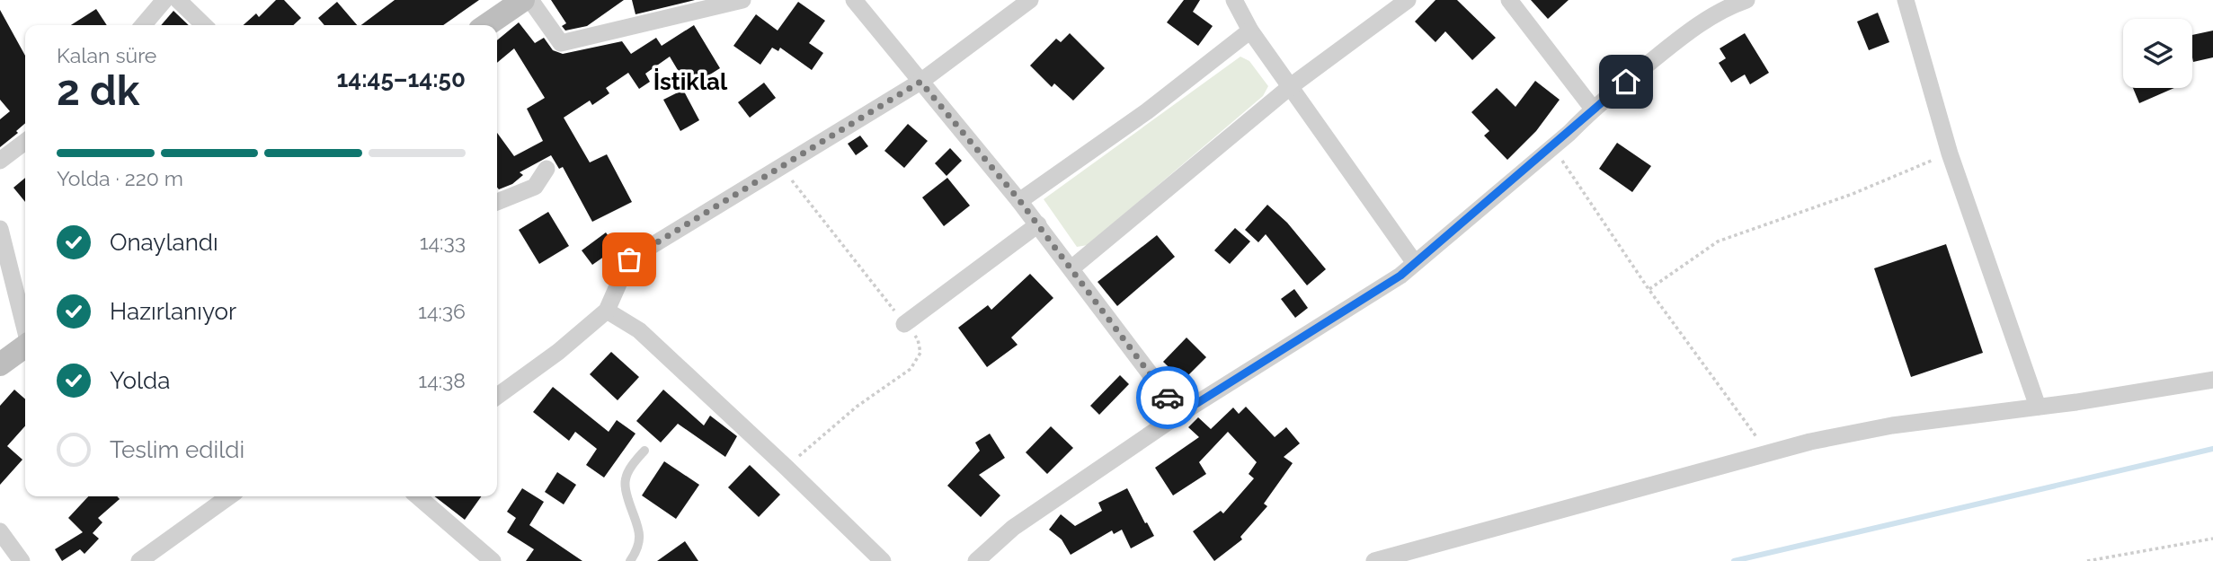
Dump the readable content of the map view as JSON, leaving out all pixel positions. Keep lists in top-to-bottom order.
{
  "districts": ["İstiklal"],
  "page": {
    "heading": ["2 dk", "Kalan süre", "14:45–14:50"],
    "bar": "Yolda · 220 m",
    "list": [
      ["Onaylandı", "14:33"],
      ["Hazırlanıyor", "14:36"],
      ["Yolda", "14:38"],
      "Teslim edildi"
    ]
  }
}
